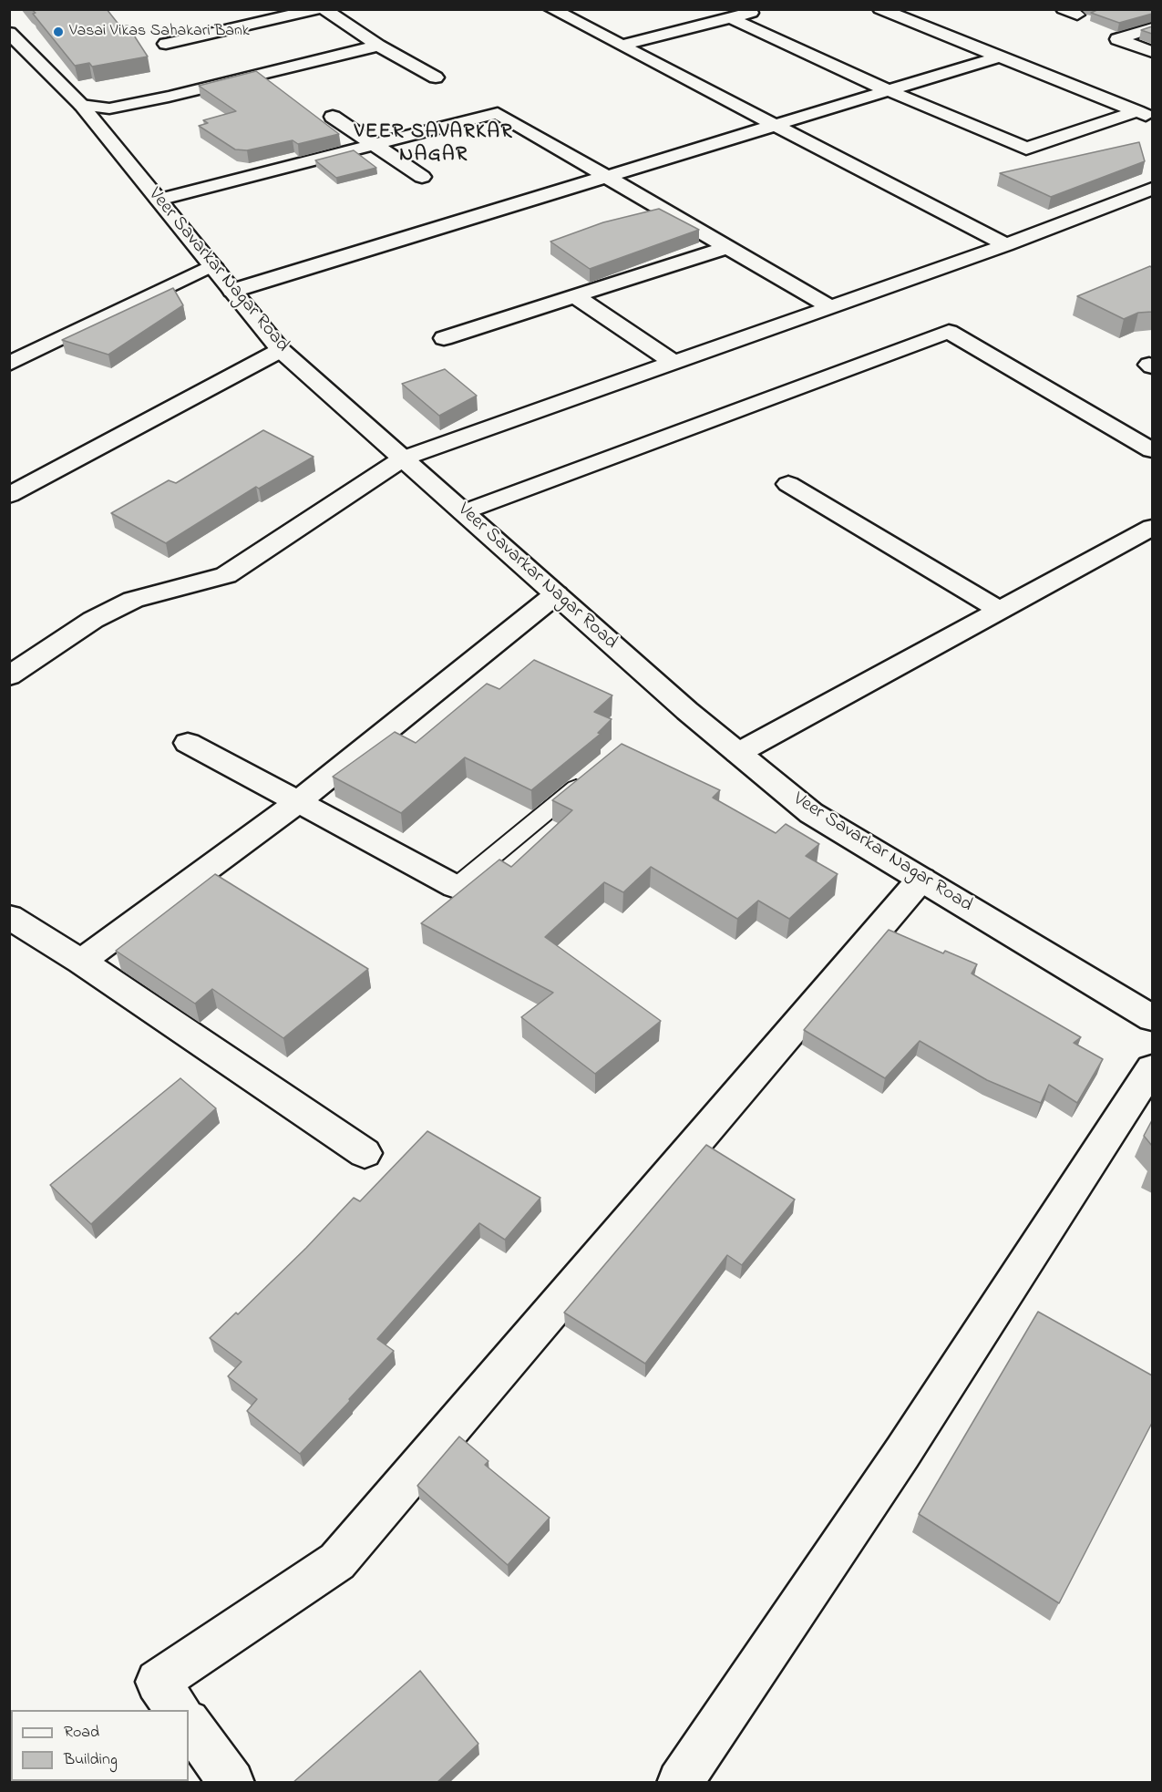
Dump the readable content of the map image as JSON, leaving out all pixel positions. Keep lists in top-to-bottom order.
{
  "streets": {
    "street": ["Veer Savarkar Nagar Road"]
  },
  "districts": ["VEER SAVARKAR NAGAR"],
  "places": ["Vasai Vikas Sahakari Bank"],
  "legend": ["Road", "Building"]
}
